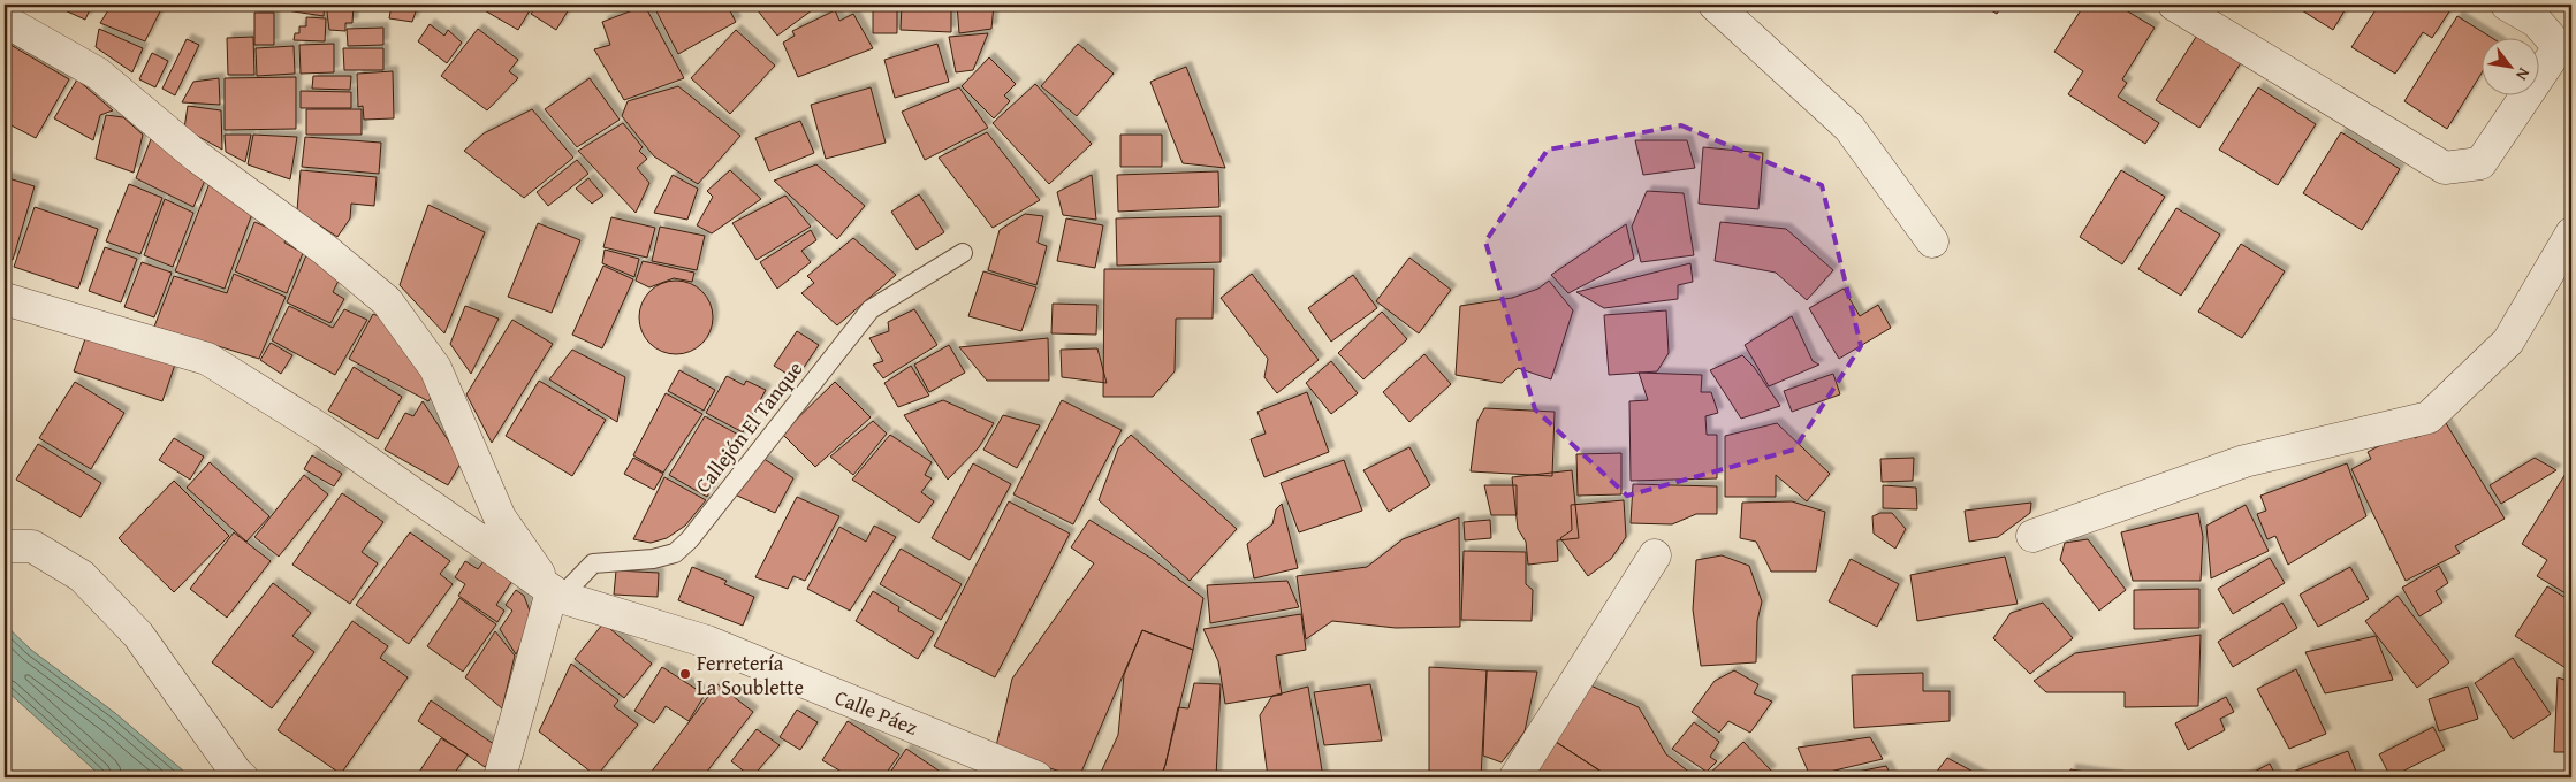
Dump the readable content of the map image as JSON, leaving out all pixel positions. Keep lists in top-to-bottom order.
{
  "streets": {
    "street": ["Calle Páez"],
    "lane": ["Callejón El Tanque"]
  },
  "crossings": [
    ["Callejón El Tanque", "Calle Páez"]
  ],
  "places": ["Ferretería La Soublette"],
  "north": "bottom right"
}
